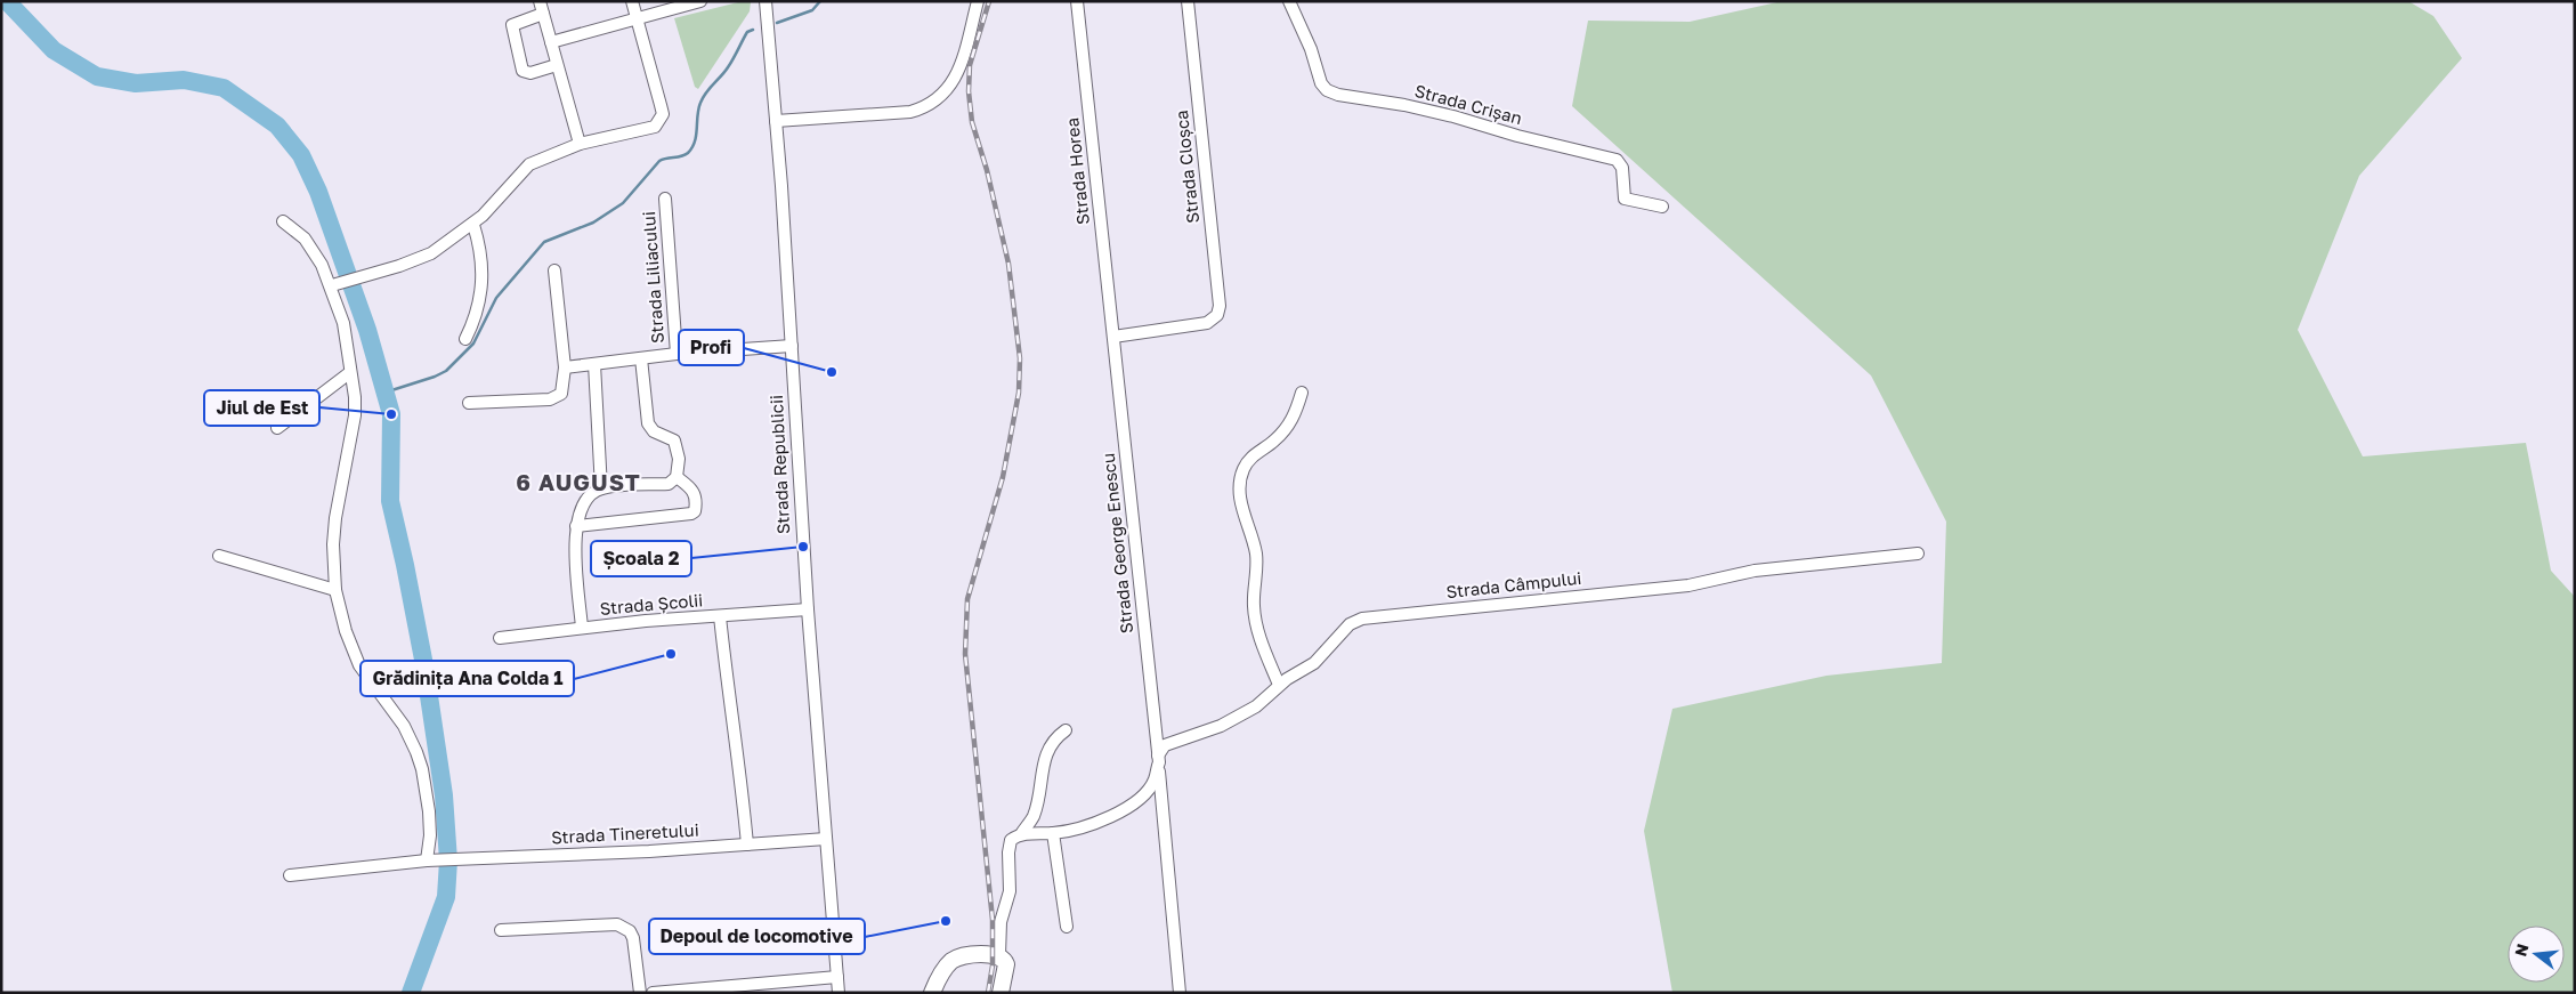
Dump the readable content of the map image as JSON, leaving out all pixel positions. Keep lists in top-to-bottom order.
{
  "streets": {
    "street": [
      "Strada Crișan",
      "Strada Cloșca",
      "Strada Horea",
      "Strada Liliacului",
      "Strada Republicii",
      "Strada George Enescu",
      "Strada Câmpului",
      "Strada Școlii",
      "Strada Tineretului"
    ]
  },
  "crossings": [
    ["Strada Cloșca", "Strada Horea"],
    ["Strada Cloșca", "Strada George Enescu"],
    ["Strada Horea", "Strada George Enescu"],
    ["Strada Republicii", "Strada Școlii"],
    ["Strada Republicii", "Strada Tineretului"],
    ["Strada George Enescu", "Strada Câmpului"]
  ],
  "districts": ["6 AUGUST"],
  "places": [
    "Profi",
    "Jiul de Est",
    "Școala 2",
    "Grădinița Ana Colda 1",
    "Depoul de locomotive"
  ],
  "north": "left"
}
